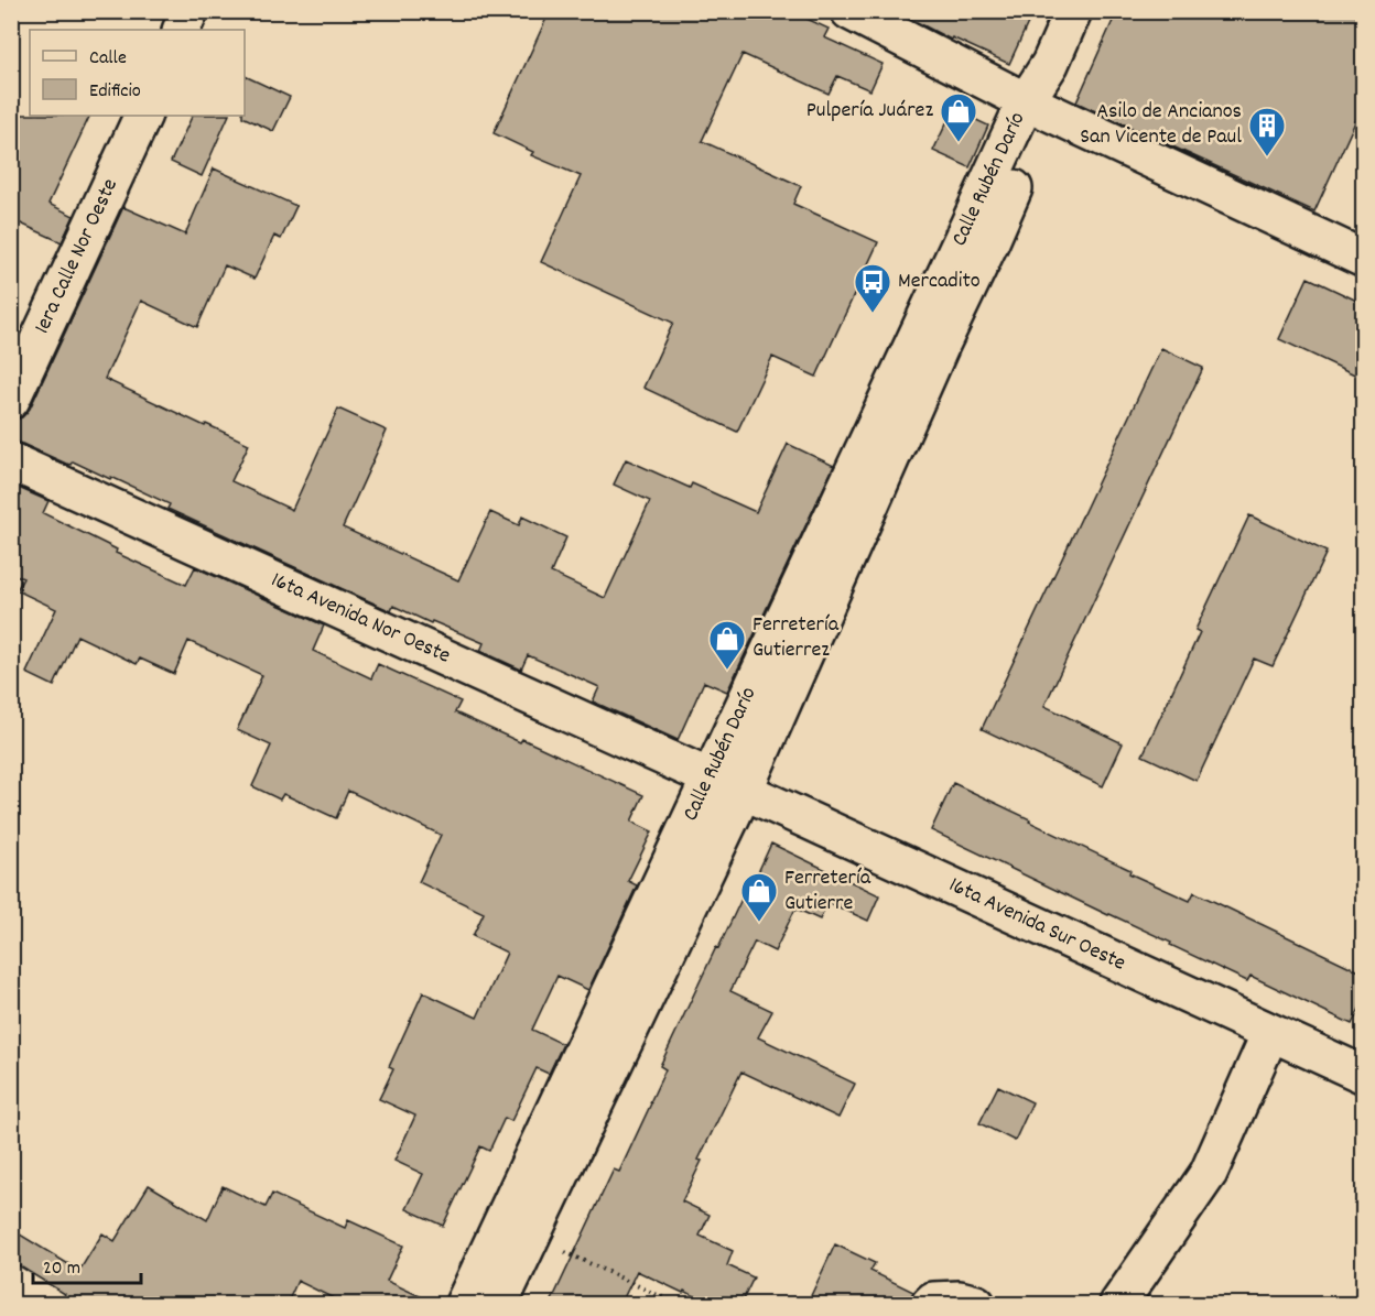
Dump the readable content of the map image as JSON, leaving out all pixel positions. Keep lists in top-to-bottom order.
{
  "streets": {
    "street": [
      "Calle Rubén Darío",
      "1era Calle Nor Oeste",
      "16ta Avenida Nor Oeste",
      "16ta Avenida Sur Oeste"
    ]
  },
  "crossings": [
    ["Calle Rubén Darío", "16ta Avenida Nor Oeste"],
    ["Calle Rubén Darío", "16ta Avenida Sur Oeste"],
    ["16ta Avenida Nor Oeste", "16ta Avenida Sur Oeste"]
  ],
  "places": {
    "shop": ["Pulpería Juárez", "Ferretería Gutierrez", "Ferretería Gutierre"],
    "building": ["Asilo de Ancianos San Vicente de Paul"],
    "bus stop": ["Mercadito"]
  },
  "legend": ["Calle", "Edificio"],
  "scale_bar": "20 m"
}
